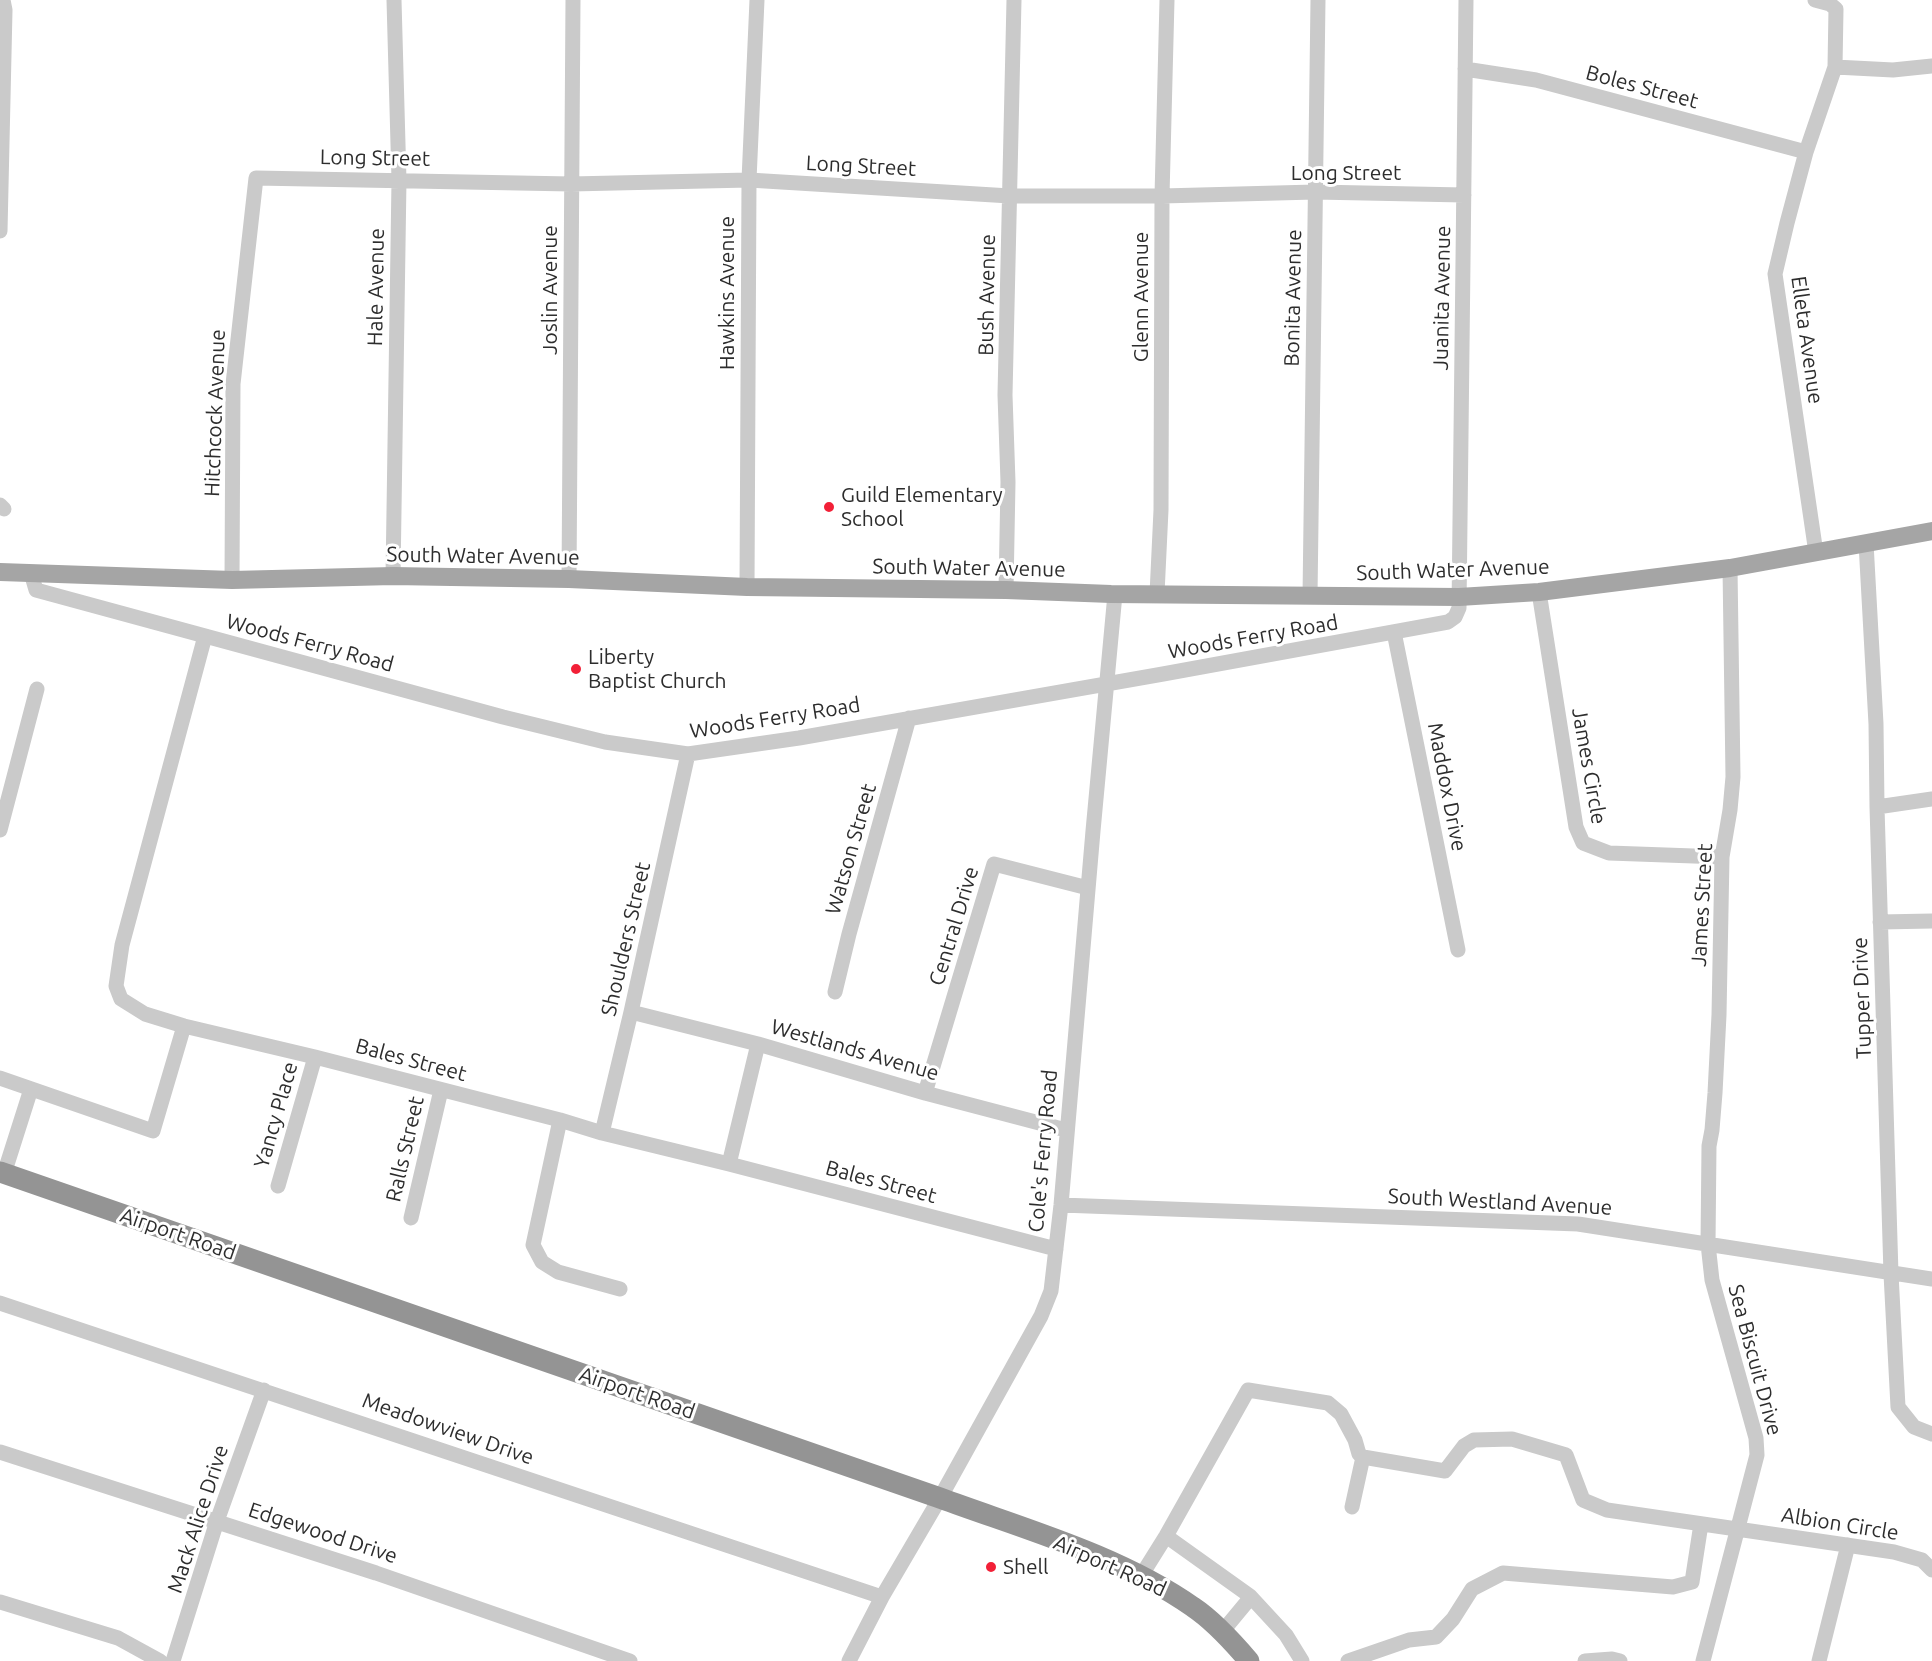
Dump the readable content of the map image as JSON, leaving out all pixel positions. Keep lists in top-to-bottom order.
{
  "streets": {
    "highway": ["Airport Road"],
    "main road": ["South Water Avenue"],
    "street": [
      "Boles Street",
      "Long Street",
      "Hale Avenue",
      "Joslin Avenue",
      "Hawkins Avenue",
      "Bush Avenue",
      "Glenn Avenue",
      "Bonita Avenue",
      "Juanita Avenue",
      "Elleta Avenue",
      "Hitchcock Avenue",
      "Woods Ferry Road",
      "James Circle",
      "Maddox Drive",
      "Watson Street",
      "James Street",
      "Central Drive",
      "Shoulders Street",
      "Tupper Drive",
      "Westlands Avenue",
      "Bales Street",
      "Yancy Place",
      "Ralls Street",
      "Cole's Ferry Road",
      "South Westland Avenue",
      "Sea Biscuit Drive",
      "Meadowview Drive",
      "Mack Alice Drive",
      "Albion Circle",
      "Edgewood Drive"
    ]
  },
  "crossings": [
    ["Boles Street", "Juanita Avenue"],
    ["Boles Street", "Elleta Avenue"],
    ["Long Street", "Hale Avenue"],
    ["Long Street", "Joslin Avenue"],
    ["Long Street", "Hawkins Avenue"],
    ["Long Street", "Bush Avenue"],
    ["Long Street", "Glenn Avenue"],
    ["Long Street", "Bonita Avenue"],
    ["Long Street", "Juanita Avenue"],
    ["Long Street", "Hitchcock Avenue"],
    ["Hale Avenue", "South Water Avenue"],
    ["Joslin Avenue", "South Water Avenue"],
    ["Hawkins Avenue", "South Water Avenue"],
    ["Bush Avenue", "South Water Avenue"],
    ["Glenn Avenue", "South Water Avenue"],
    ["Bonita Avenue", "South Water Avenue"],
    ["Juanita Avenue", "South Water Avenue"],
    ["Juanita Avenue", "Woods Ferry Road"],
    ["Elleta Avenue", "South Water Avenue"],
    ["Hitchcock Avenue", "South Water Avenue"],
    ["South Water Avenue", "Woods Ferry Road"],
    ["South Water Avenue", "James Circle"],
    ["South Water Avenue", "James Street"],
    ["South Water Avenue", "Tupper Drive"],
    ["South Water Avenue", "Cole's Ferry Road"],
    ["Woods Ferry Road", "Maddox Drive"],
    ["Woods Ferry Road", "Watson Street"],
    ["Woods Ferry Road", "Shoulders Street"],
    ["Woods Ferry Road", "Bales Street"],
    ["Woods Ferry Road", "Cole's Ferry Road"],
    ["James Circle", "James Street"],
    ["James Street", "South Westland Avenue"],
    ["James Street", "Sea Biscuit Drive"],
    ["Central Drive", "Westlands Avenue"],
    ["Central Drive", "Cole's Ferry Road"],
    ["Shoulders Street", "Westlands Avenue"],
    ["Shoulders Street", "Bales Street"],
    ["Tupper Drive", "South Westland Avenue"],
    ["Westlands Avenue", "Cole's Ferry Road"],
    ["Bales Street", "Yancy Place"],
    ["Bales Street", "Ralls Street"],
    ["Bales Street", "Cole's Ferry Road"],
    ["Cole's Ferry Road", "South Westland Avenue"],
    ["Cole's Ferry Road", "Airport Road"],
    ["Cole's Ferry Road", "Meadowview Drive"],
    ["South Westland Avenue", "Sea Biscuit Drive"],
    ["Sea Biscuit Drive", "Albion Circle"],
    ["Meadowview Drive", "Mack Alice Drive"],
    ["Mack Alice Drive", "Edgewood Drive"]
  ],
  "places": ["Guild Elementary School", "Liberty Baptist Church", "Shell"]
}
